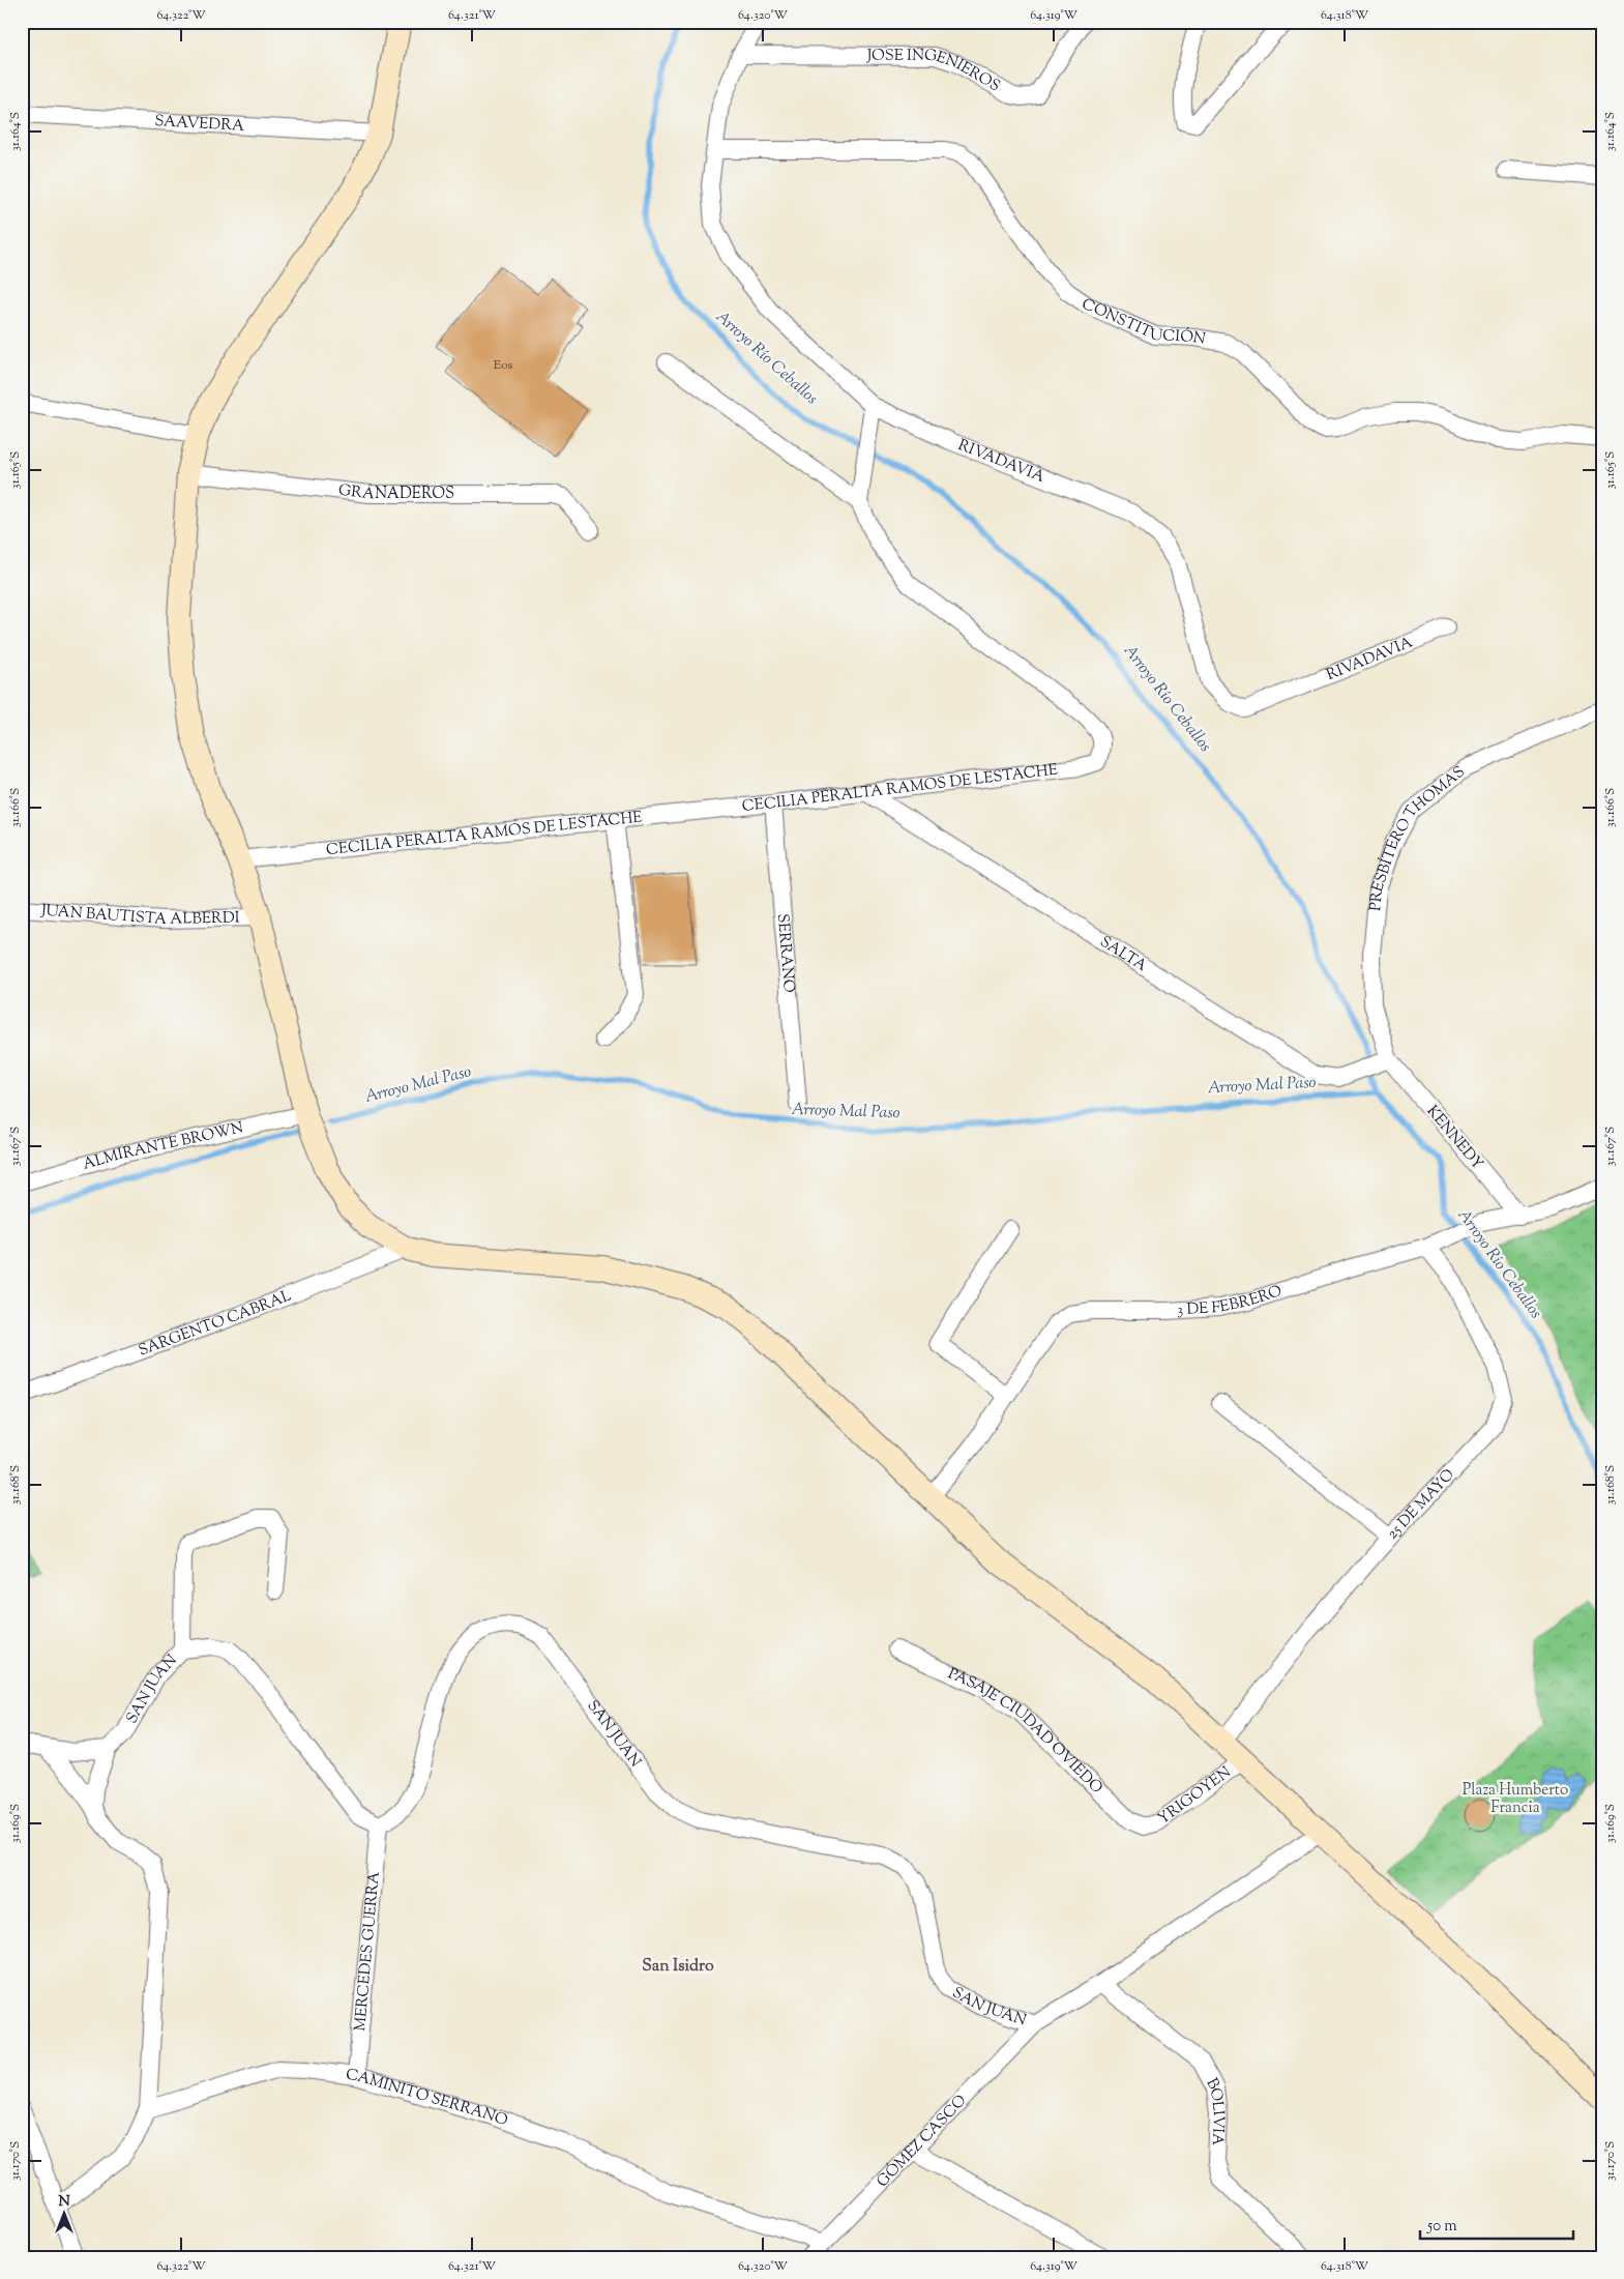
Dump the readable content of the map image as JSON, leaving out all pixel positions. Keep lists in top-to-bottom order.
{
  "streets": {
    "street": [
      "JOSE INGENIEROS",
      "SAAVEDRA",
      "CONSTITUCIÓN",
      "RIVADAVIA",
      "GRANADEROS",
      "CECILIA PERALTA RAMOS DE LESTACHE",
      "PRESBÍTERO THOMAS",
      "JUAN BAUTISTA ALBERDI",
      "SERRANO",
      "SALTA",
      "KENNEDY",
      "ALMIRANTE BROWN",
      "3 DE FEBRERO",
      "SARGENTO CABRAL",
      "25 DE MAYO",
      "SAN JUAN",
      "PASAJE CIUDAD OVIEDO",
      "YRIGOYEN",
      "MERCEDES GUERRA",
      "CAMINITO SERRANO",
      "BOLIVIA",
      "GÓMEZ CASCO"
    ]
  },
  "crossings": [
    ["JOSE INGENIEROS", "RIVADAVIA"],
    ["CONSTITUCIÓN", "RIVADAVIA"],
    ["CECILIA PERALTA RAMOS DE LESTACHE", "SERRANO"],
    ["CECILIA PERALTA RAMOS DE LESTACHE", "SALTA"],
    ["PRESBÍTERO THOMAS", "SALTA"],
    ["PRESBÍTERO THOMAS", "KENNEDY"],
    ["SALTA", "KENNEDY"],
    ["KENNEDY", "3 DE FEBRERO"],
    ["3 DE FEBRERO", "25 DE MAYO"],
    ["SAN JUAN", "MERCEDES GUERRA"],
    ["SAN JUAN", "BOLIVIA"],
    ["SAN JUAN", "GÓMEZ CASCO"],
    ["PASAJE CIUDAD OVIEDO", "YRIGOYEN"],
    ["MERCEDES GUERRA", "CAMINITO SERRANO"],
    ["CAMINITO SERRANO", "GÓMEZ CASCO"]
  ],
  "districts": ["San Isidro"],
  "water": ["Arroyo Río Ceballos", "Arroyo Mal Paso"],
  "parks": ["Plaza Humberto Francia"],
  "house_numbers": ["Eos"],
  "scale_bar": "50 m",
  "north": "top",
  "coordinates": [
    "64.322°W",
    "64.321°W",
    "64.320°W",
    "64.319°W",
    "64.318°W",
    "31.164°S",
    "31.165°S",
    "31.166°S",
    "31.167°S",
    "31.168°S",
    "31.169°S",
    "31.170°S"
  ]
}
